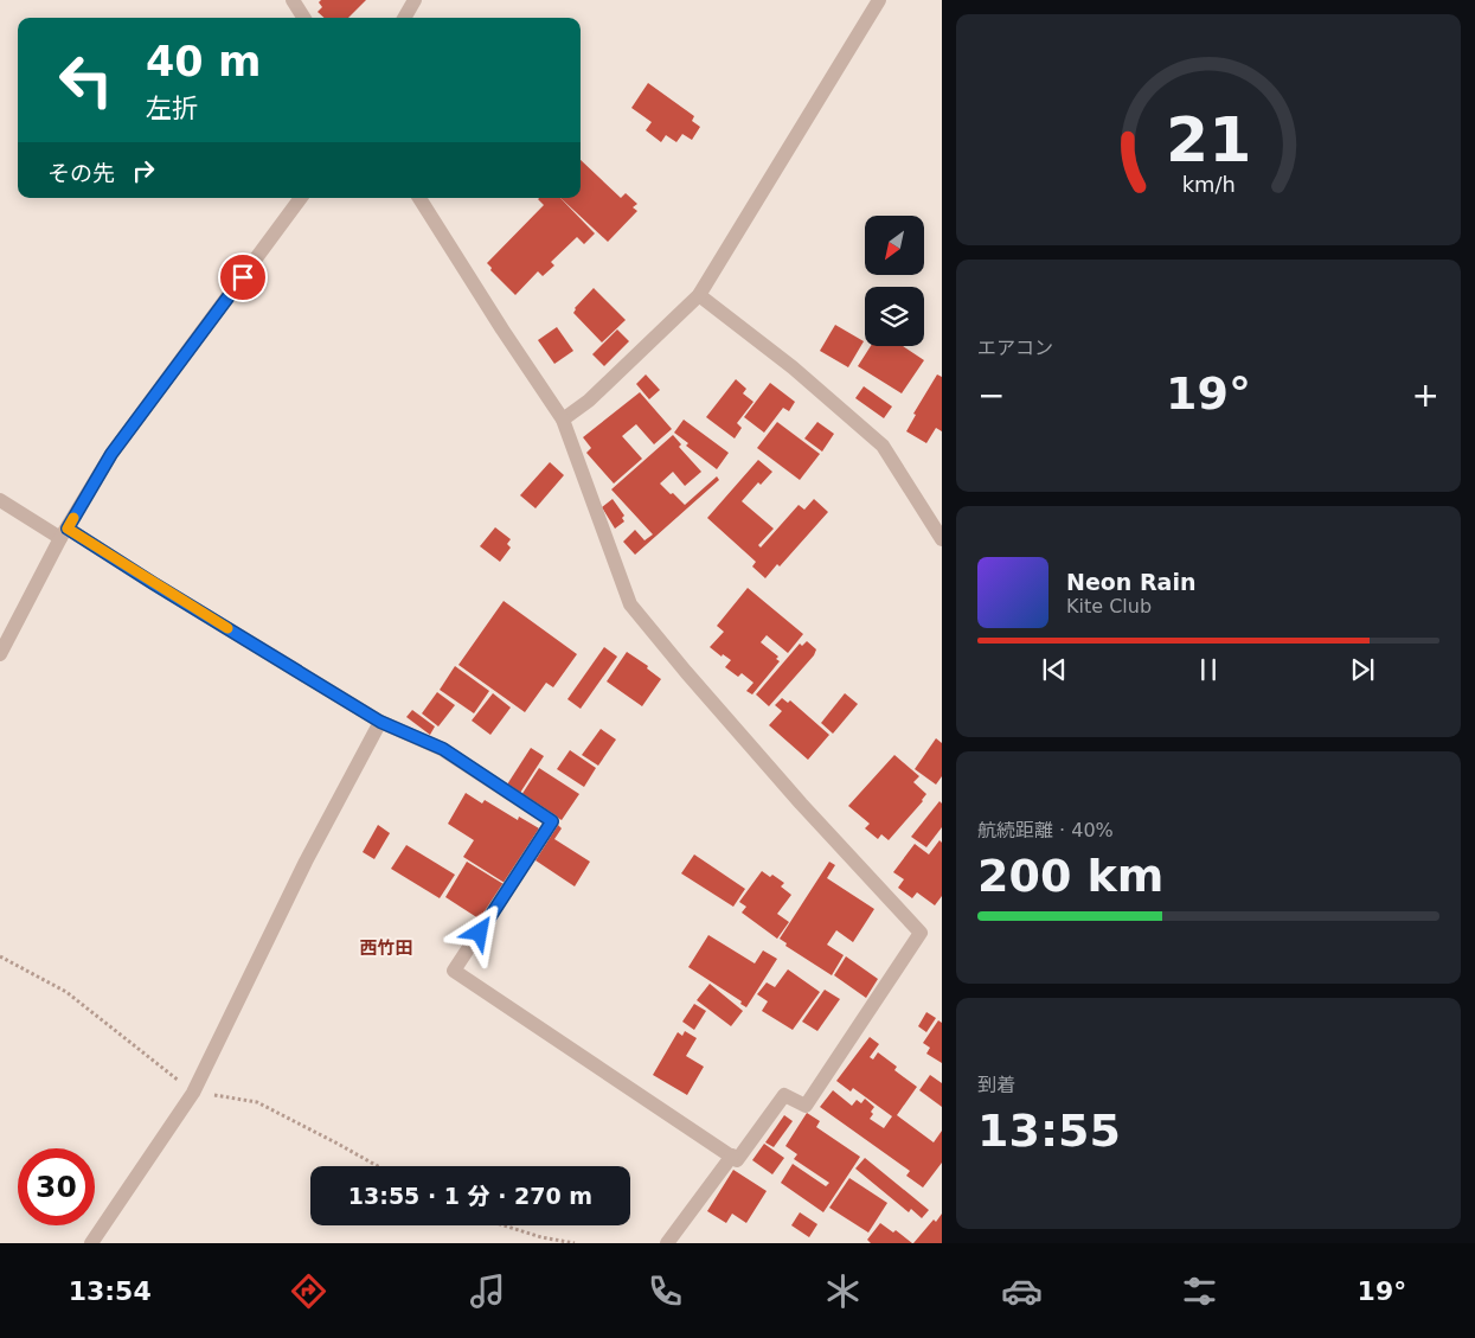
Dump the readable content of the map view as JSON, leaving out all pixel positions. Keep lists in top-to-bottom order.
{
  "districts": ["西竹田"],
  "north": "bottom left",
  "page": {
    "turn": ["40 m", "左折"],
    "then": "その先",
    "tile": [
      "エアコン",
      ["航続距離 · 40%", "200 km"],
      ["到着", "13:55"]
    ],
    "heat": ["−", "19°", "+"],
    "song": ["Neon Rain", "Kite Club"],
    "limit": "30",
    "trip": "13:55 · 1 分 · 270 m",
    "tabs": ["13:54", "19°"],
    "gauge": ["21", "km/h"]
  }
}
